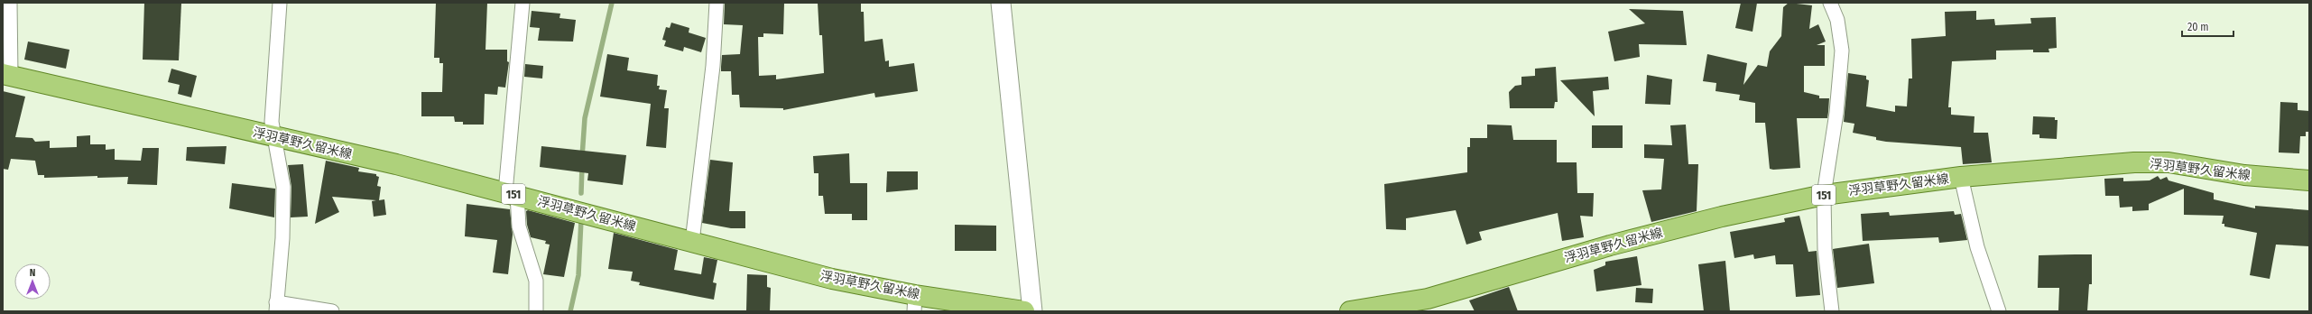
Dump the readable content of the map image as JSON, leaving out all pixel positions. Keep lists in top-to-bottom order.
{
  "streets": {
    "main road": ["浮羽草野久留米線", "151"]
  },
  "scale_bar": "20 m",
  "north": "top"
}
